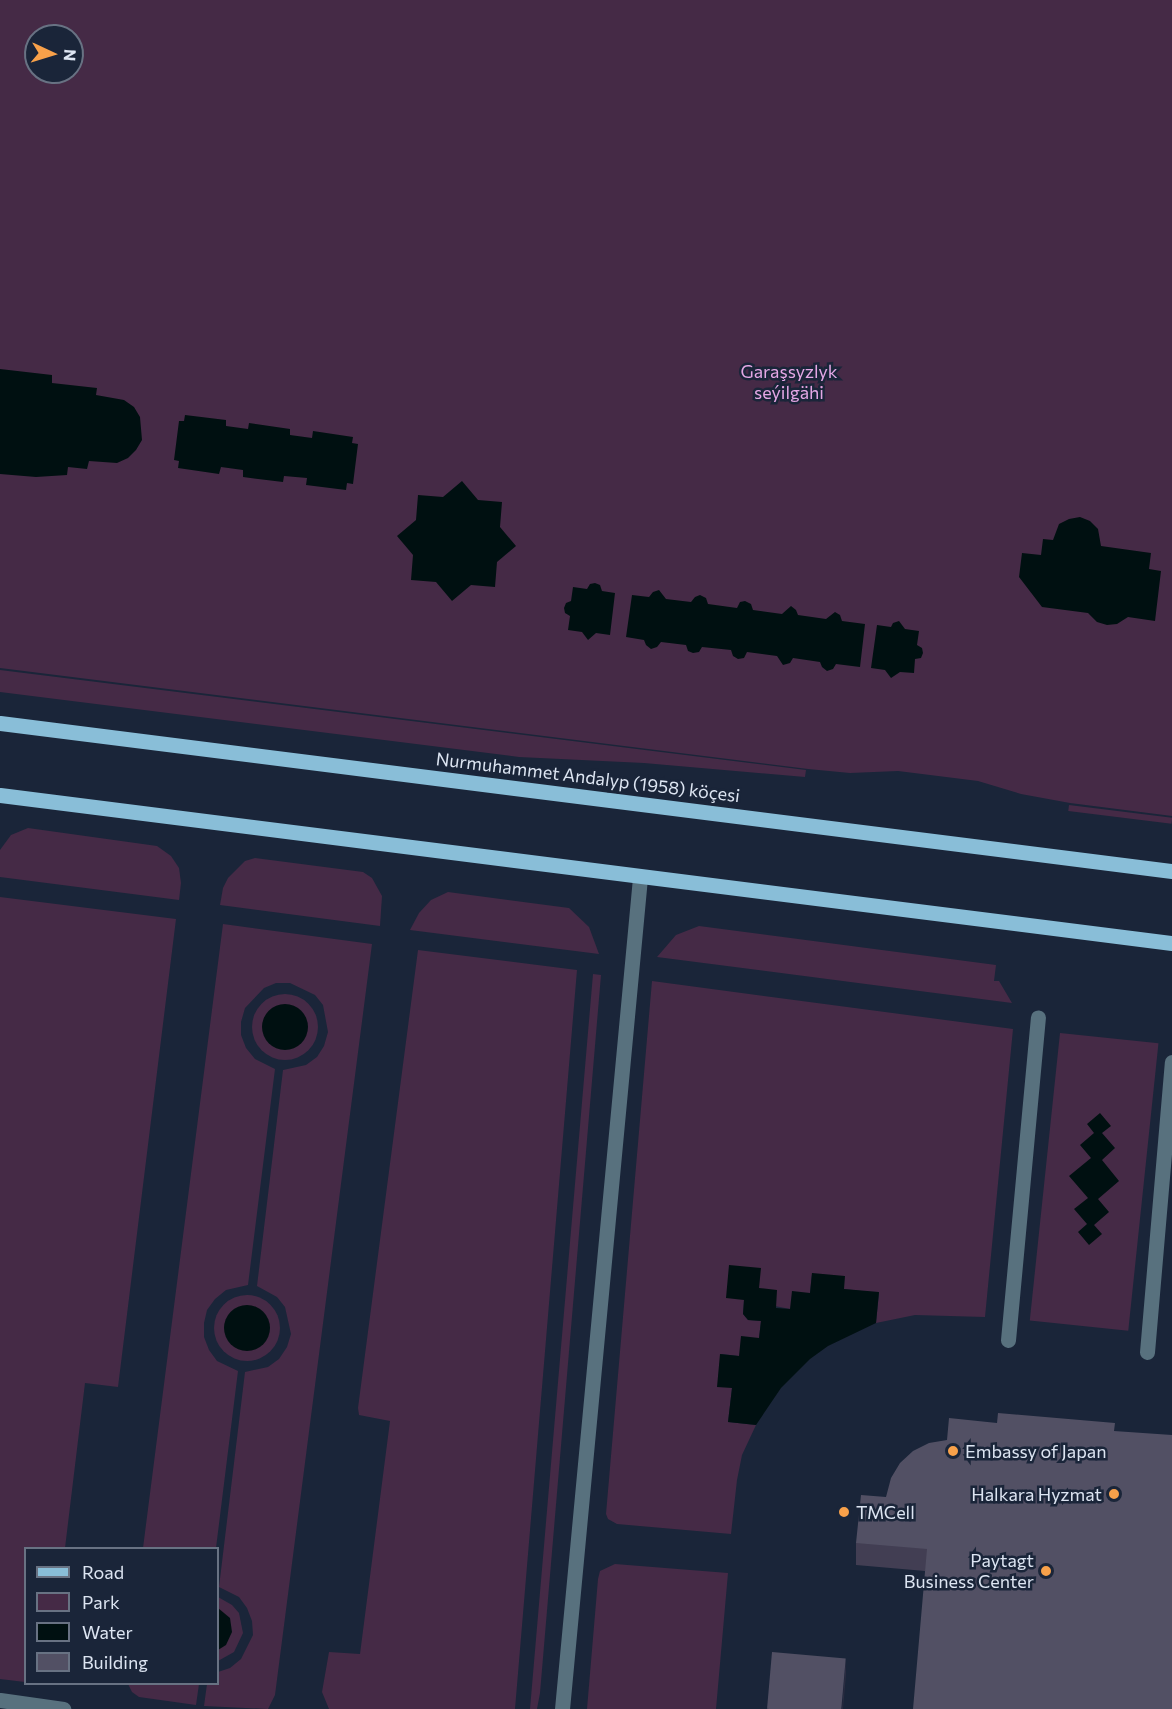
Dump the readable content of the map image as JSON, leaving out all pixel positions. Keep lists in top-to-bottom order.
{
  "streets": {
    "main road": ["Nurmuhammet Andalyp (1958) köçesi"]
  },
  "parks": ["Garaşsyzlyk seýilgähi"],
  "places": [
    "Embassy of Japan",
    "Halkara Hyzmat",
    "TMCell",
    "Paytagt Business Center"
  ],
  "legend": [
    "Road",
    "Park",
    "Water",
    "Building"
  ],
  "north": "right"
}
